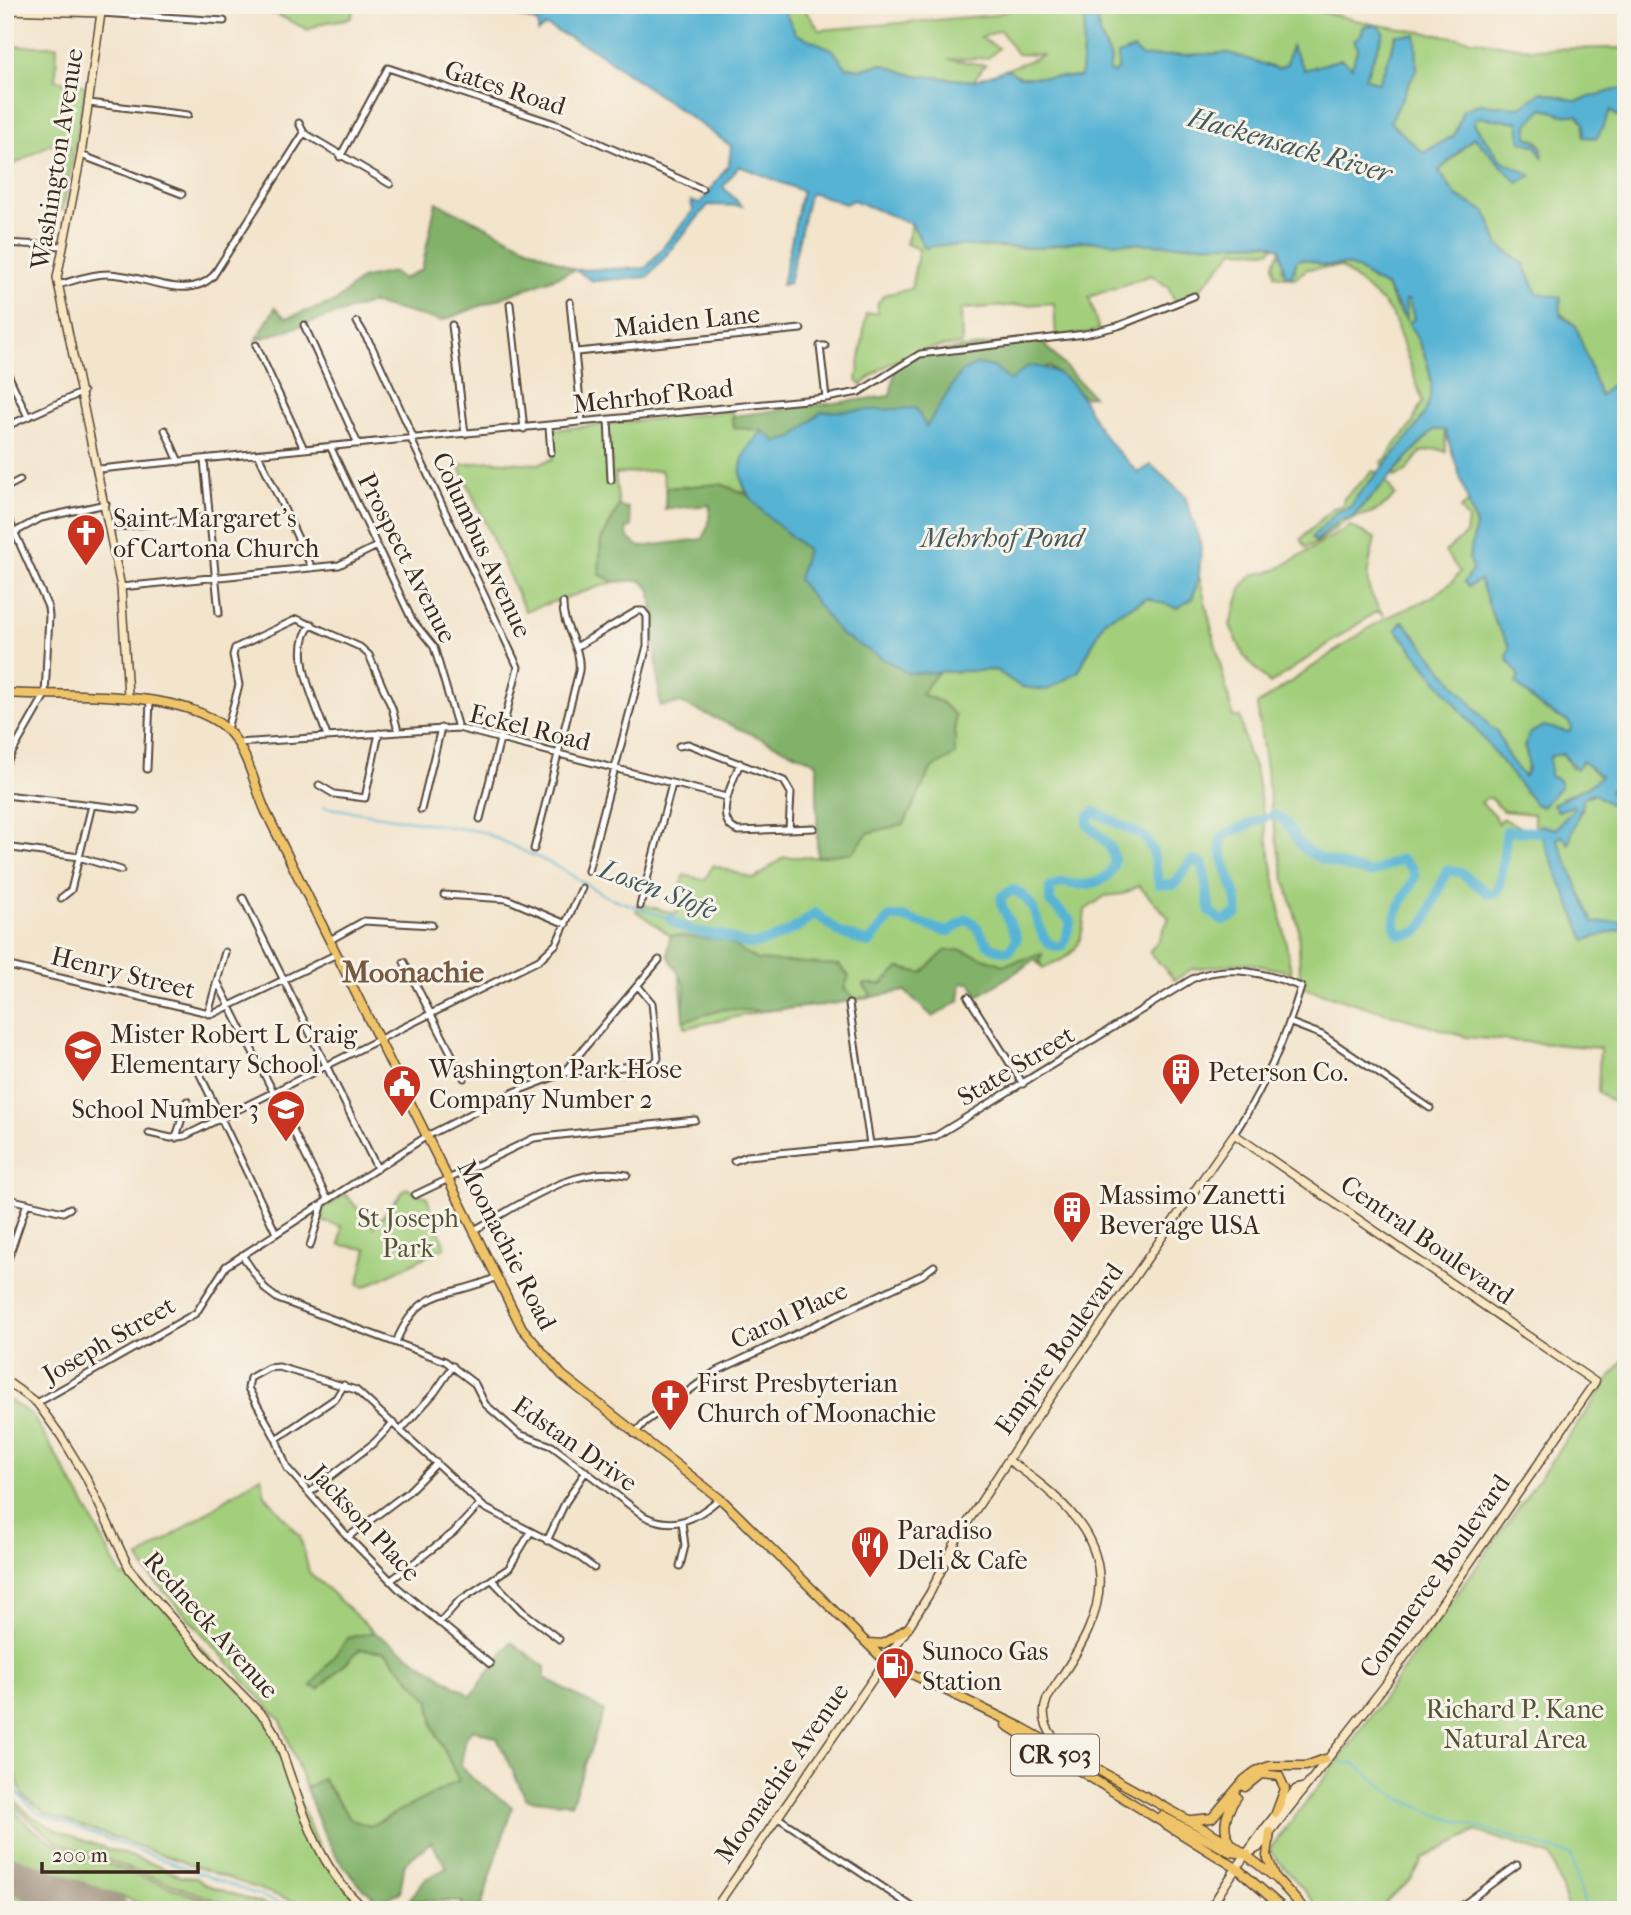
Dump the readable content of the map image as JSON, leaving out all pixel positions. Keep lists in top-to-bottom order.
{
  "streets": {
    "main road": ["Moonachie Road", "CR 503"],
    "street": [
      "Gates Road",
      "Washington Avenue",
      "Maiden Lane",
      "Mehrhof Road",
      "Columbus Avenue",
      "Prospect Avenue",
      "Eckel Road",
      "Henry Street",
      "State Street",
      "Central Boulevard",
      "Carol Place",
      "Joseph Street",
      "Empire Boulevard",
      "Edstan Drive",
      "Jackson Place",
      "Commerce Boulevard",
      "Redneck Avenue",
      "Moonachie Avenue"
    ]
  },
  "crossings": [
    ["Washington Avenue", "Mehrhof Road"],
    ["Washington Avenue", "CR 503"],
    ["Mehrhof Road", "Columbus Avenue"],
    ["Mehrhof Road", "Prospect Avenue"],
    ["Columbus Avenue", "Eckel Road"],
    ["Prospect Avenue", "Eckel Road"],
    ["Eckel Road", "Moonachie Road"],
    ["Eckel Road", "CR 503"],
    ["Henry Street", "Moonachie Road"],
    ["State Street", "Empire Boulevard"],
    ["Central Boulevard", "Empire Boulevard"],
    ["Central Boulevard", "Commerce Boulevard"],
    ["Moonachie Road", "Carol Place"],
    ["Moonachie Road", "Joseph Street"],
    ["Moonachie Road", "Empire Boulevard"],
    ["Moonachie Road", "CR 503"],
    ["Moonachie Road", "Moonachie Avenue"],
    ["Joseph Street", "Edstan Drive"],
    ["Joseph Street", "Redneck Avenue"],
    ["Empire Boulevard", "CR 503"],
    ["Empire Boulevard", "Moonachie Avenue"],
    ["Commerce Boulevard", "CR 503"],
    ["CR 503", "Moonachie Avenue"]
  ],
  "districts": ["Moonachie"],
  "water": ["Hackensack River", "Mehrhof Pond", "Losen Slofe"],
  "parks": ["St Joseph Park", "Richard P. Kane Natural Area"],
  "places": {
    "church": ["Saint Margaret's of Cartona Church", "First Presbyterian Church of Moonachie"],
    "school or university": ["Mister Robert L Craig Elementary School", "School Number 3"],
    "building": ["Peterson Co.", "Massimo Zanetti Beverage USA"],
    "public building": ["Washington Park Hose Company Number 2"],
    "restaurant": ["Paradiso Deli & Cafe"],
    "fuel station": ["Sunoco Gas Station"]
  },
  "scale_bar": "200 m"
}
